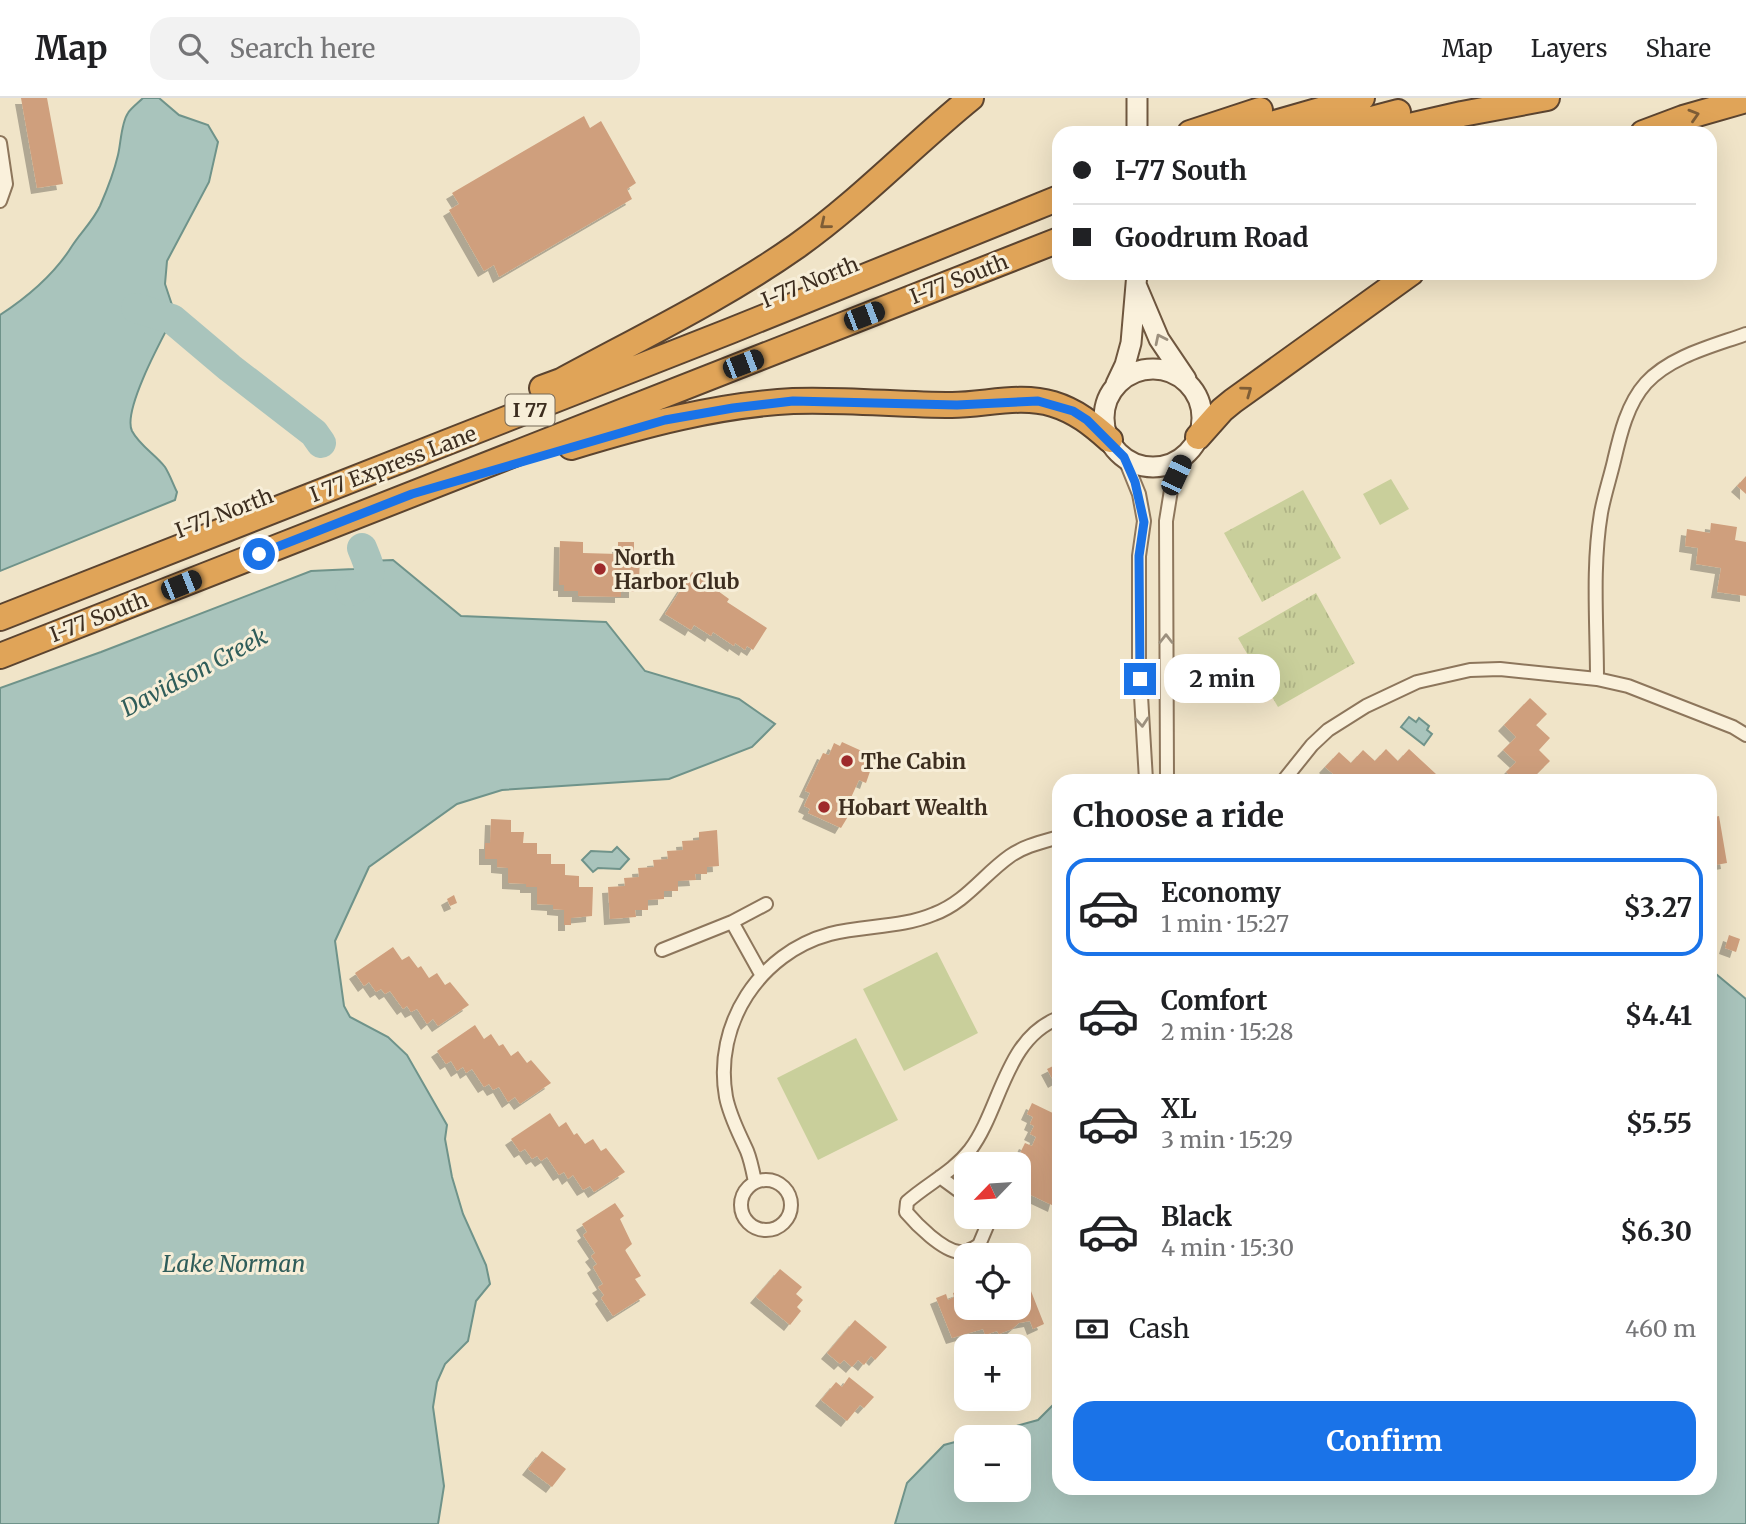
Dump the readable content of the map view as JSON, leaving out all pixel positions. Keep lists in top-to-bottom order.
{
  "streets": {
    "highway": [
      "I-77 South",
      "I-77 North",
      "I 77",
      "I 77 Express Lane"
    ]
  },
  "water": ["Davidson Creek", "Lake Norman"],
  "places": ["North Harbor Club", "The Cabin", "Hobart Wealth"],
  "north": "bottom left",
  "page": {
    "header": "Map",
    "search": "Search here",
    "nav": ["Map", "Layers", "Share"],
    "banner": ["I-77 South", "Goodrum Road"],
    "bubble": "2 min",
    "heading": "Choose a ride",
    "list": [
      {
        "name": "Economy",
        "note": "1 min · 15:27",
        "value": "$3.27"
      },
      {
        "name": "Comfort",
        "note": "2 min · 15:28",
        "value": "$4.41"
      },
      {
        "name": "XL",
        "note": "3 min · 15:29",
        "value": "$5.55"
      },
      {
        "name": "Black",
        "note": "4 min · 15:30",
        "value": "$6.30"
      }
    ],
    "map_buttons": ["+", "−"],
    "pay": ["Cash", "460 m"],
    "buttons": "Confirm"
  }
}
